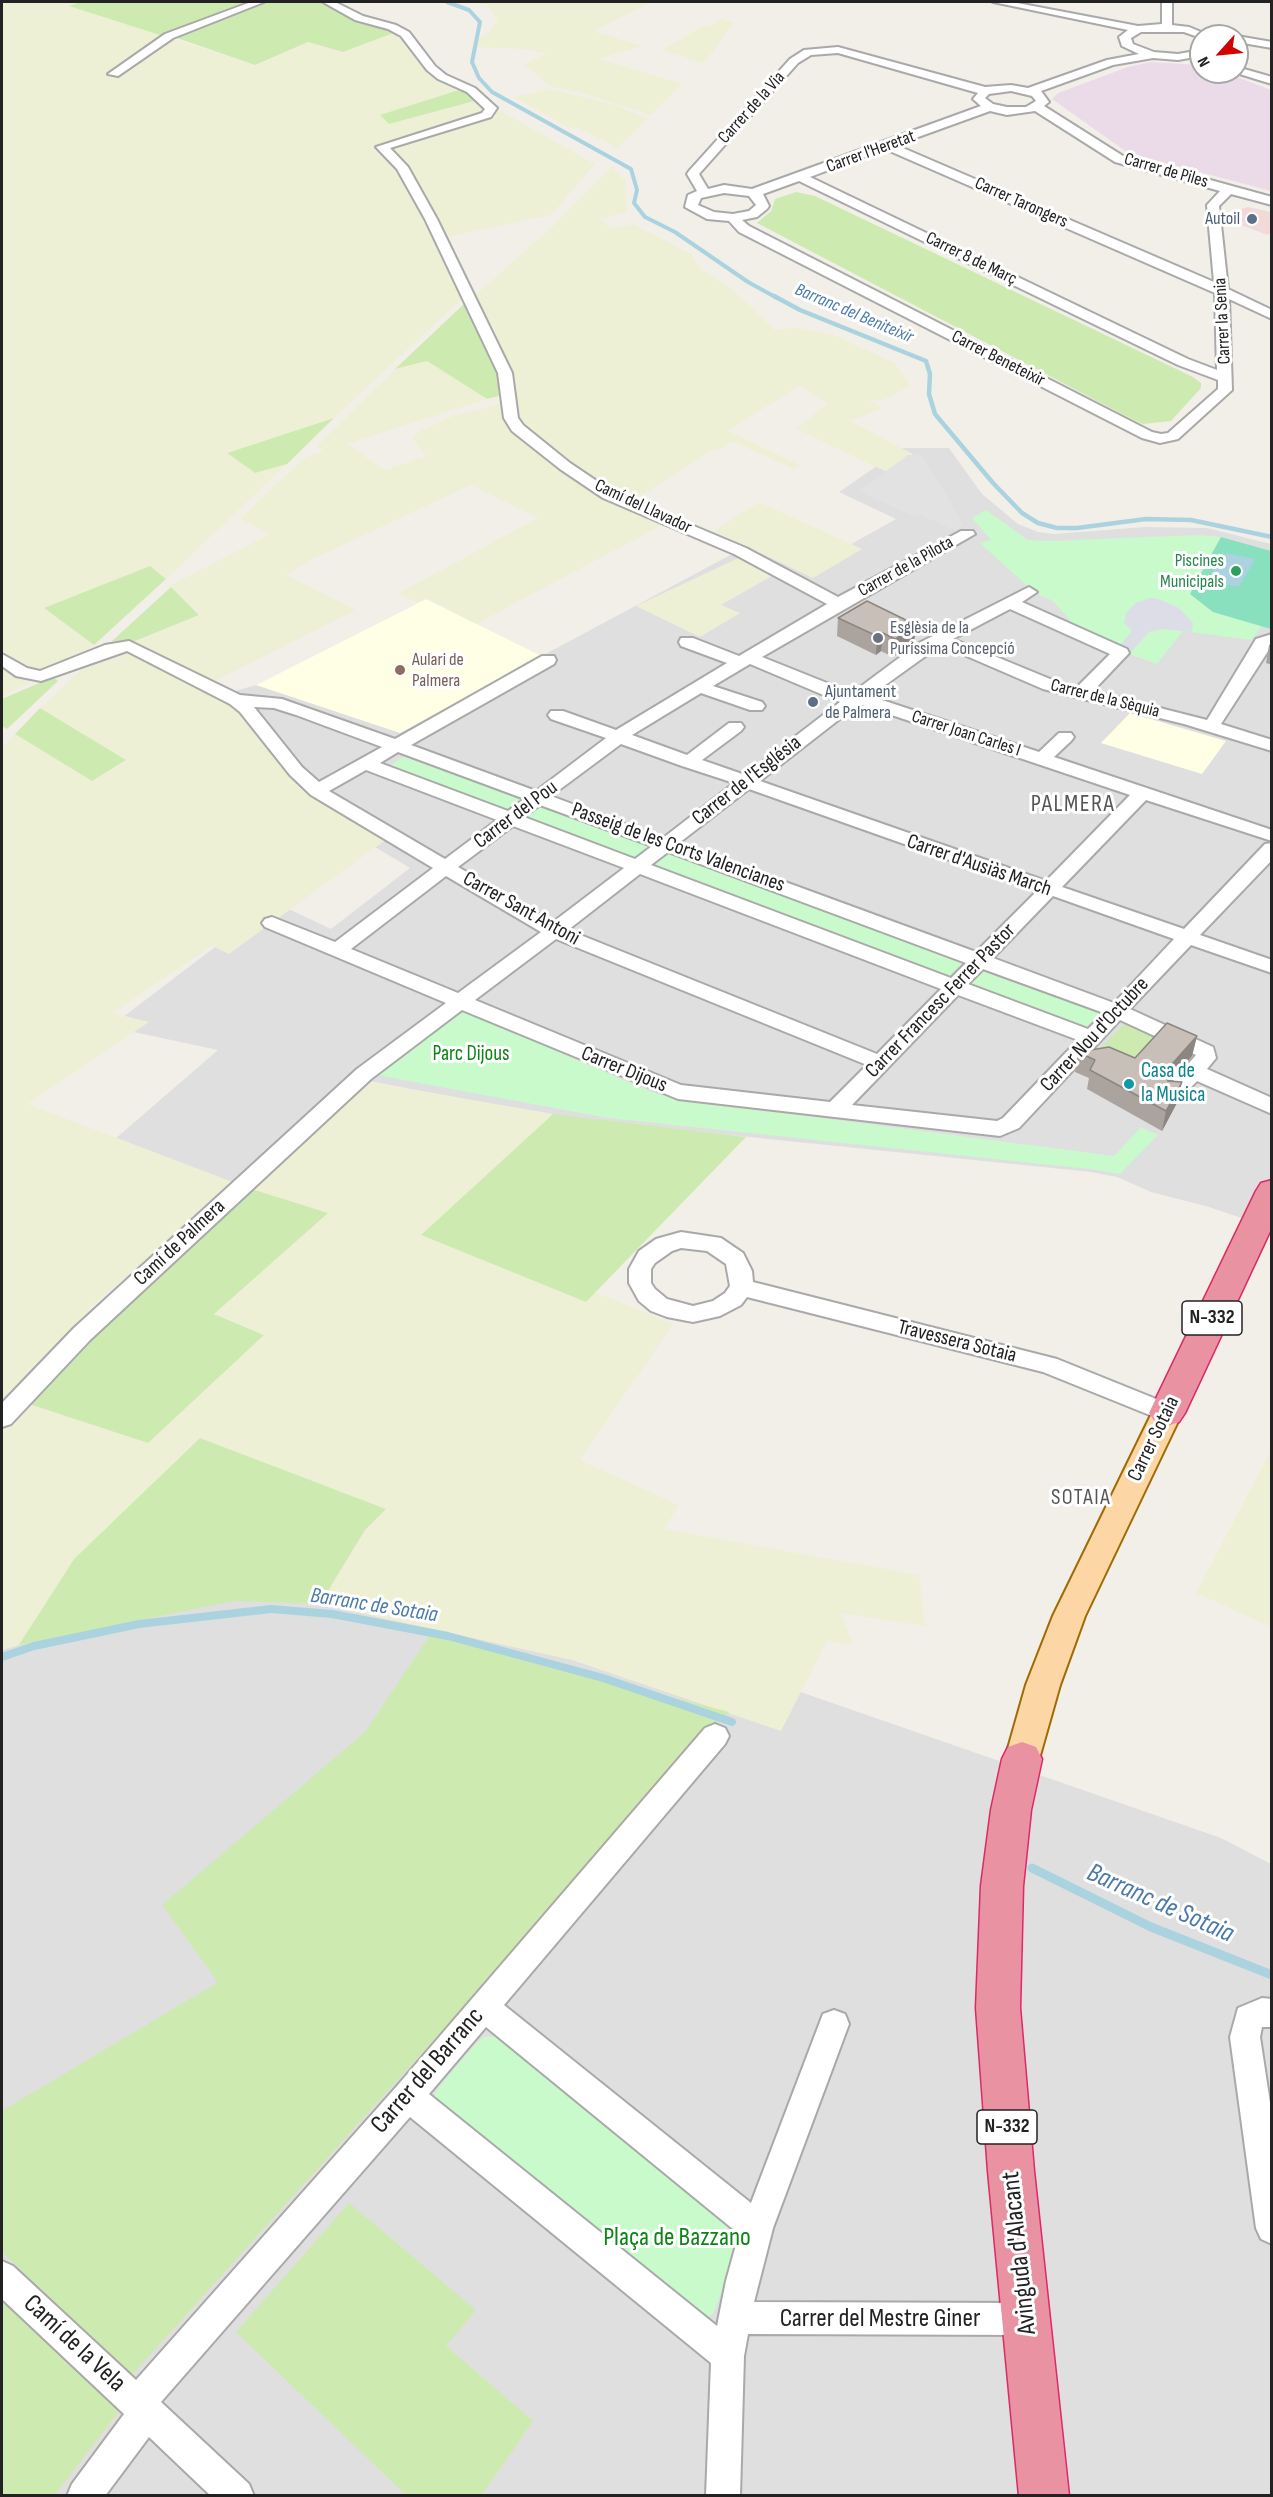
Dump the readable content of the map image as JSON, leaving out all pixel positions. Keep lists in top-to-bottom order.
{
  "streets": {
    "highway": ["N-332", "Carrer Sotaia", "Avinguda d'Alacant"],
    "street": [
      "Carrer de la Via",
      "Carrer l'Heretat",
      "Carrer de Piles",
      "Carrer Tarongers",
      "Carrer 8 de Març",
      "Carrer la Senia",
      "Carrer Beneteixir",
      "Camí del Llavador",
      "Carrer de la Pilota",
      "Carrer de la Sèquia",
      "Carrer Joan Carles I",
      "Carrer de l'Església",
      "Carrer del Pou",
      "Passeig de les Corts Valencianes",
      "Carrer d'Ausiàs March",
      "Carrer Sant Antoni",
      "Carrer Francesc Ferrer Pastor",
      "Carrer Nou d'Octubre",
      "Carrer Dijous",
      "Camí de Palmera",
      "Travessera Sotaia",
      "Carrer del Barranc",
      "Carrer del Mestre Giner",
      "Camí de la Vela"
    ]
  },
  "crossings": [
    ["Carrer l'Heretat", "Carrer Tarongers"],
    ["Carrer l'Heretat", "Carrer 8 de Març"],
    ["Carrer de Piles", "Carrer la Senia"],
    ["Carrer Tarongers", "Carrer la Senia"],
    ["Carrer 8 de Març", "Carrer la Senia"],
    ["Carrer la Senia", "Carrer Beneteixir"],
    ["Camí del Llavador", "Carrer de la Pilota"],
    ["Camí del Llavador", "Carrer del Pou"],
    ["Carrer de la Pilota", "Carrer del Pou"],
    ["Carrer de la Sèquia", "Carrer de l'Església"],
    ["Carrer Joan Carles I", "Carrer de l'Església"],
    ["Carrer Joan Carles I", "Carrer del Pou"],
    ["Carrer Joan Carles I", "Carrer Francesc Ferrer Pastor"],
    ["Carrer de l'Església", "Passeig de les Corts Valencianes"],
    ["Carrer de l'Església", "Carrer d'Ausiàs March"],
    ["Carrer de l'Església", "Carrer Sant Antoni"],
    ["Carrer de l'Església", "Carrer Dijous"],
    ["Carrer de l'Església", "Camí de Palmera"],
    ["Carrer del Pou", "Passeig de les Corts Valencianes"],
    ["Carrer del Pou", "Carrer d'Ausiàs March"],
    ["Carrer del Pou", "Carrer Sant Antoni"],
    ["Carrer del Pou", "Carrer Dijous"],
    ["Passeig de les Corts Valencianes", "Carrer Sant Antoni"],
    ["Passeig de les Corts Valencianes", "Carrer Francesc Ferrer Pastor"],
    ["Passeig de les Corts Valencianes", "Carrer Nou d'Octubre"],
    ["Carrer d'Ausiàs March", "Carrer Francesc Ferrer Pastor"],
    ["Carrer d'Ausiàs March", "Carrer Nou d'Octubre"],
    ["Carrer Sant Antoni", "Carrer Francesc Ferrer Pastor"],
    ["Carrer Francesc Ferrer Pastor", "Carrer Dijous"],
    ["Carrer Nou d'Octubre", "Carrer Dijous"],
    ["Travessera Sotaia", "Carrer Sotaia"],
    ["Carrer Sotaia", "Avinguda d'Alacant"],
    ["Carrer del Barranc", "Camí de la Vela"],
    ["Avinguda d'Alacant", "Carrer del Mestre Giner"]
  ],
  "districts": ["PALMERA", "SOTAIA"],
  "water": ["Barranc del Beniteixir", "Barranc de Sotaia"],
  "parks": ["Parc Dijous", "Plaça de Bazzano"],
  "places": [
    "Autoil",
    "Piscines Municipals",
    "Esglèsia de la Puríssima Concepció",
    "Aulari de Palmera",
    "Ajuntament de Palmera",
    "Casa de la Musica"
  ],
  "north": "bottom left"
}
